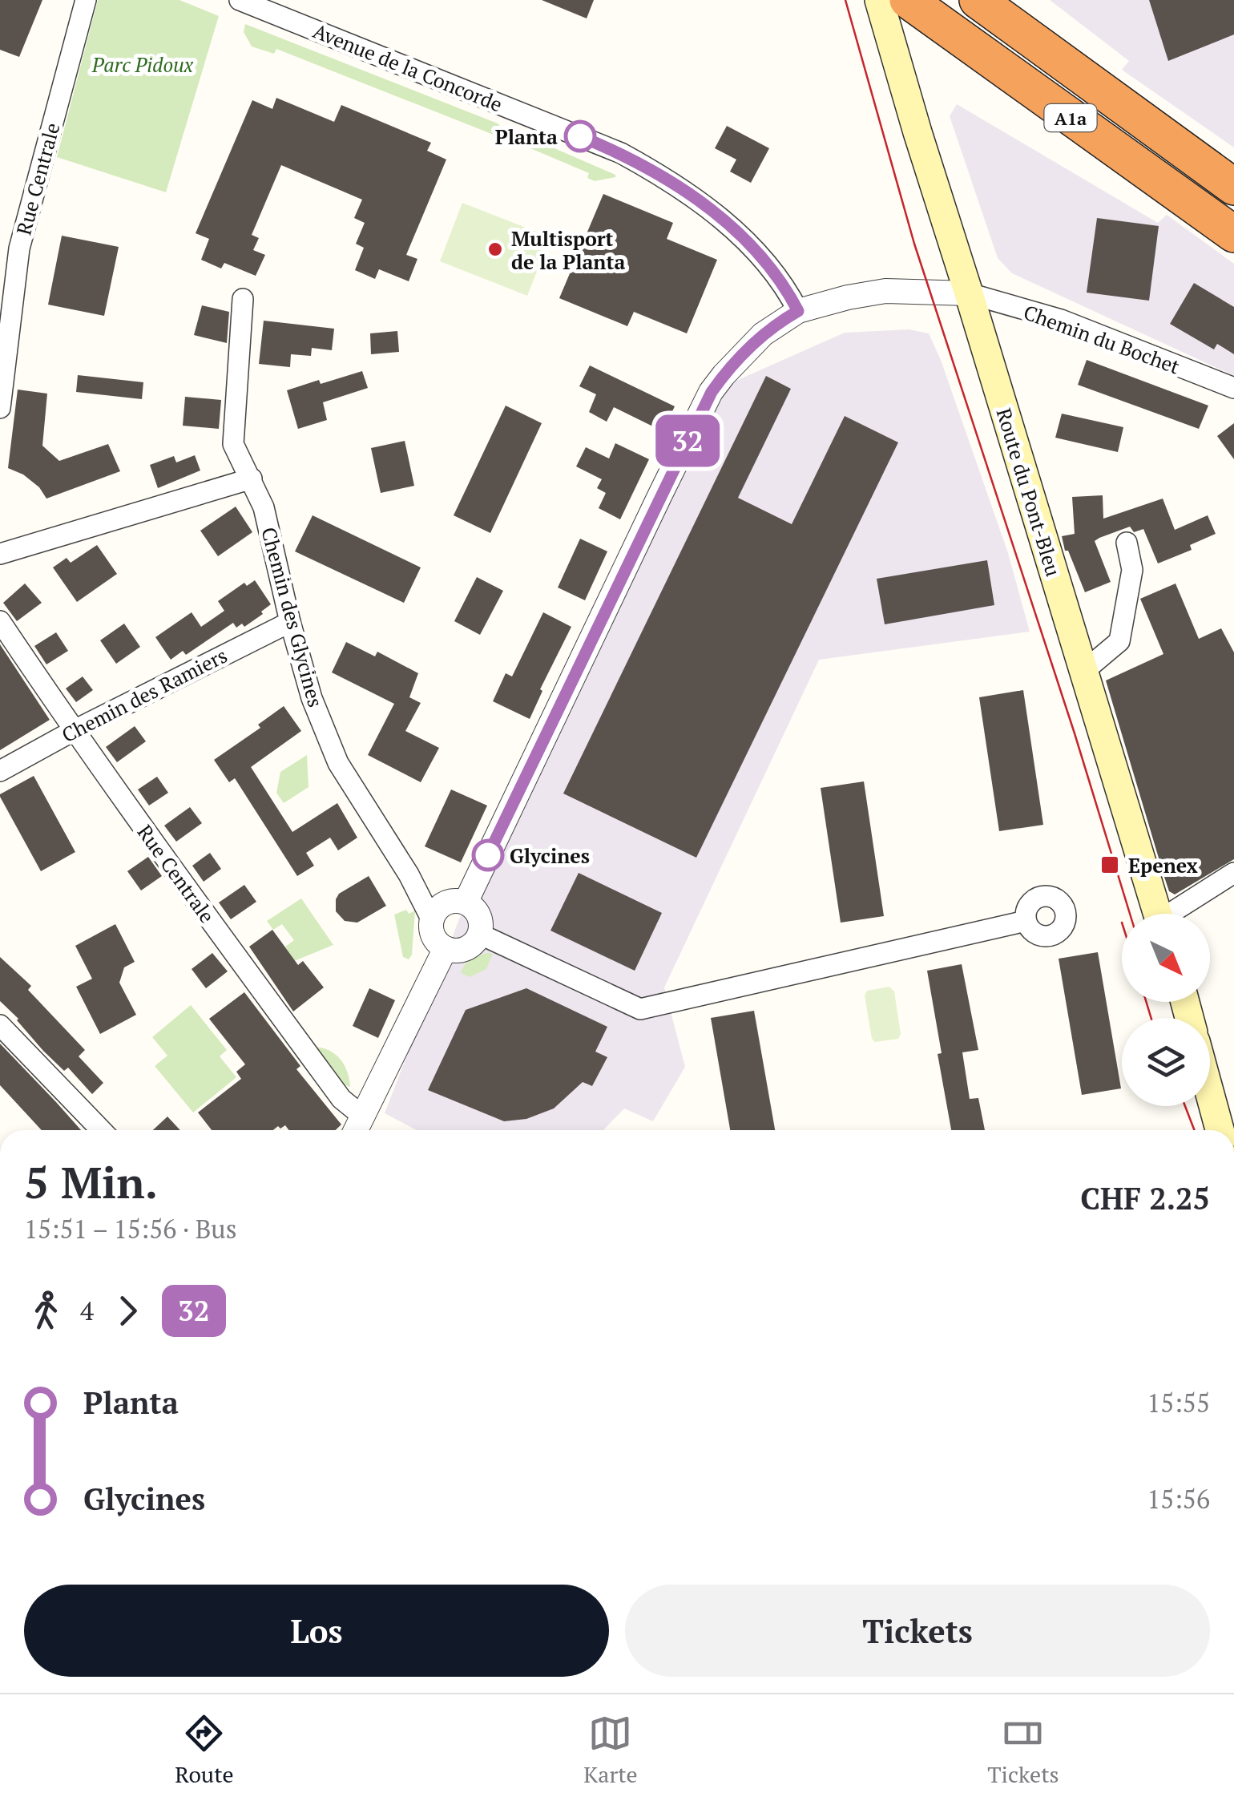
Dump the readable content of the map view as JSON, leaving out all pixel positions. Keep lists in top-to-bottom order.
{
  "streets": {
    "highway": ["A1a"],
    "main road": ["Route du Pont-Bleu"],
    "street": [
      "Avenue de la Concorde",
      "Rue Centrale",
      "Chemin du Bochet",
      "Chemin des Glycines",
      "Chemin des Ramiers"
    ]
  },
  "crossings": [
    ["Rue Centrale", "Chemin des Ramiers"],
    ["Chemin du Bochet", "Route du Pont-Bleu"],
    ["Chemin des Glycines", "Chemin des Ramiers"]
  ],
  "parks": ["Parc Pidoux"],
  "places": {
    "other": ["Planta", "Multisport de la Planta", "Glycines"],
    "transit": ["Epenex"]
  },
  "lines": ["bus line 32"],
  "north": "bottom right",
  "page": {
    "on_map": "32",
    "heading": ["5 Min.", "15:51 – 15:56 · Bus", "CHF 2.25"],
    "legs": ["4", "32"],
    "list": [
      {
        "name": "Planta",
        "value": "15:55"
      },
      {
        "name": "Glycines",
        "value": "15:56"
      }
    ],
    "buttons": ["Los", "Tickets"],
    "tabs": ["Route", "Karte", "Tickets"]
  }
}
